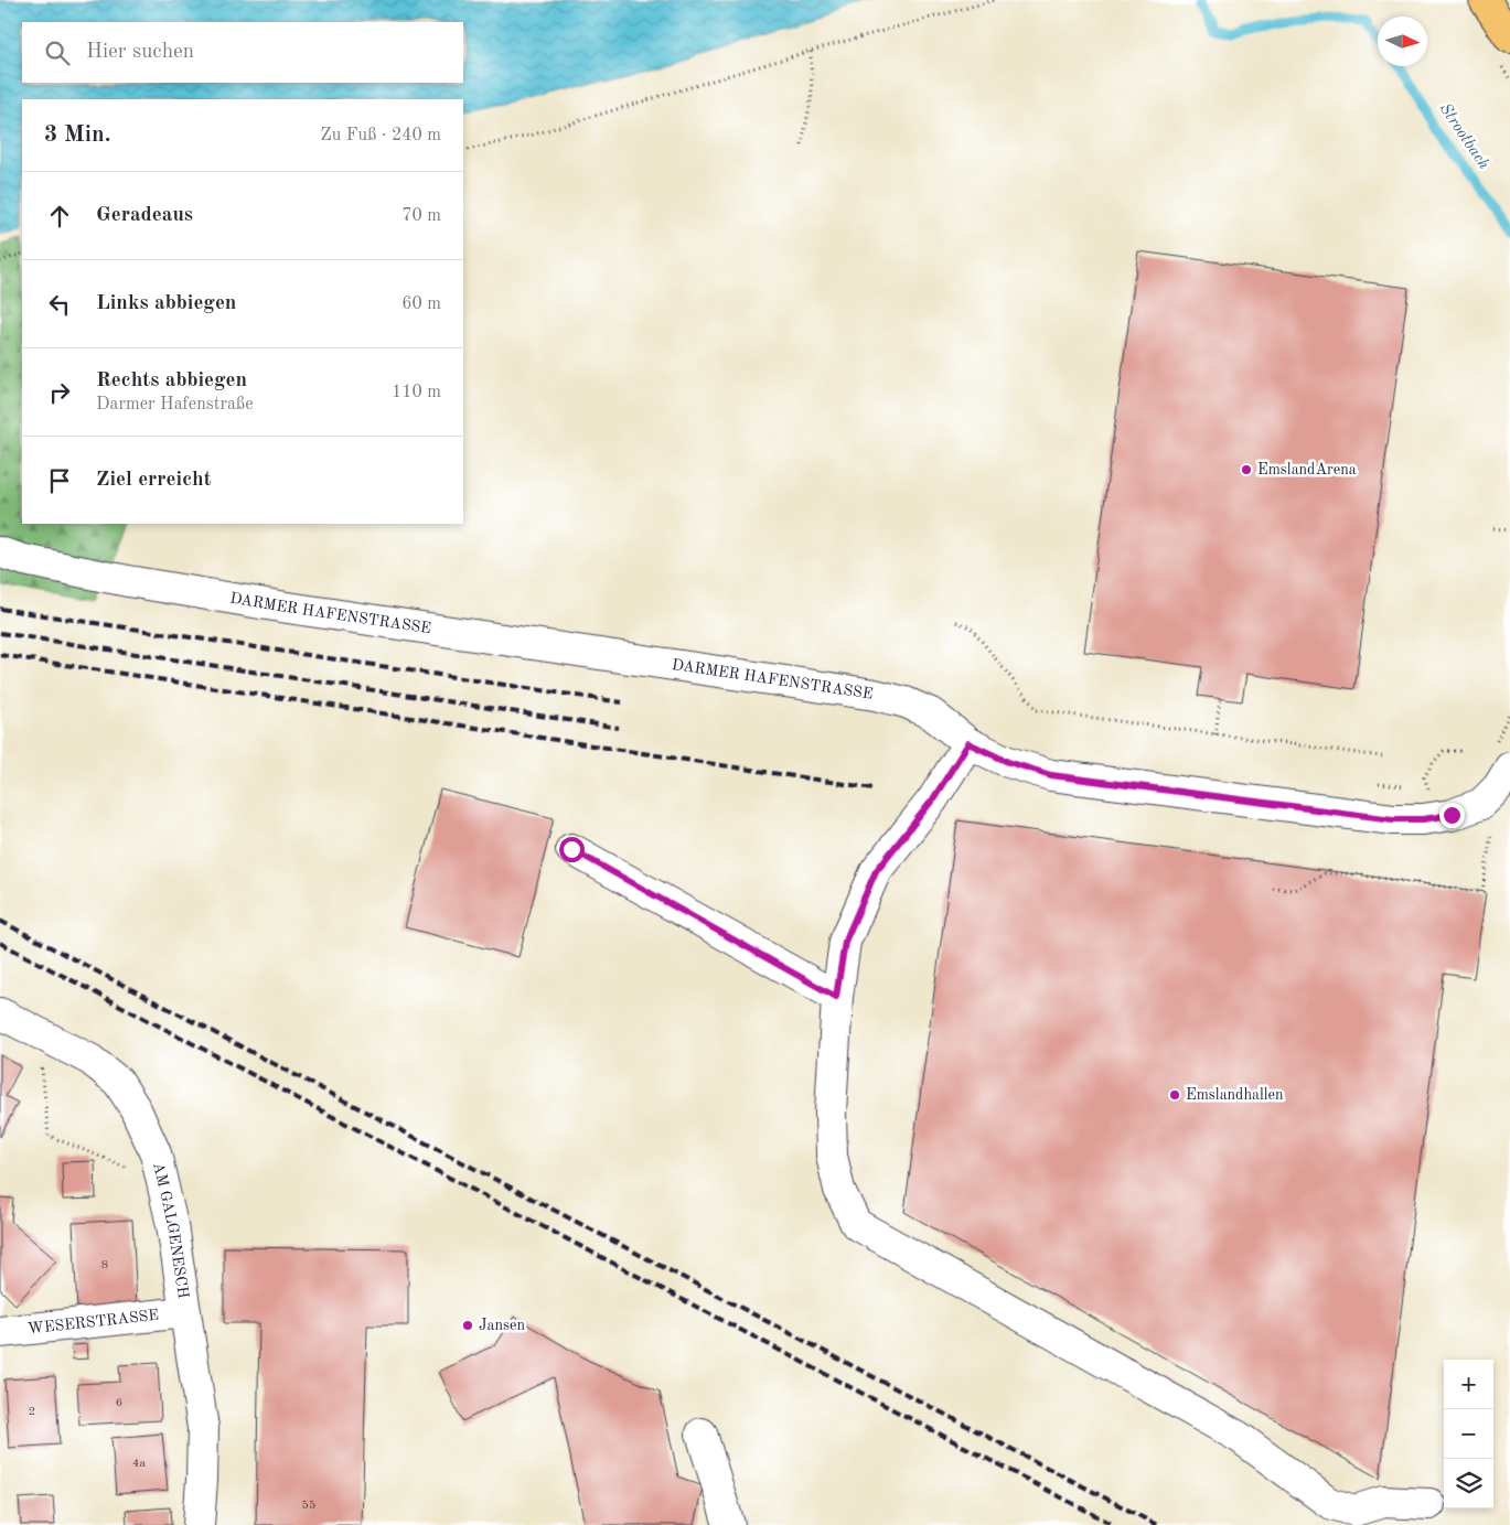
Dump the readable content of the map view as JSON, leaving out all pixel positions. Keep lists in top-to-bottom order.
{
  "streets": {
    "street": ["DARMER HAFENSTRASSE", "AM GALGENESCH", "WESERSTRASSE"]
  },
  "crossings": [
    ["AM GALGENESCH", "WESERSTRASSE"]
  ],
  "water": ["Strootbach"],
  "places": ["EmslandArena", "Emslandhallen", "Jansen"],
  "house_numbers": [
    "8",
    "6",
    "2",
    "4a",
    "55"
  ],
  "north": "right",
  "page": {
    "search": "Hier suchen",
    "heading": ["3 Min.", "Zu Fuß · 240 m"],
    "list": [
      ["Geradeaus", "70 m"],
      ["Links abbiegen", "60 m"],
      ["Rechts abbiegen", "Darmer Hafenstraße", "110 m"],
      "Ziel erreicht"
    ],
    "map_buttons": ["+", "−"]
  }
}
